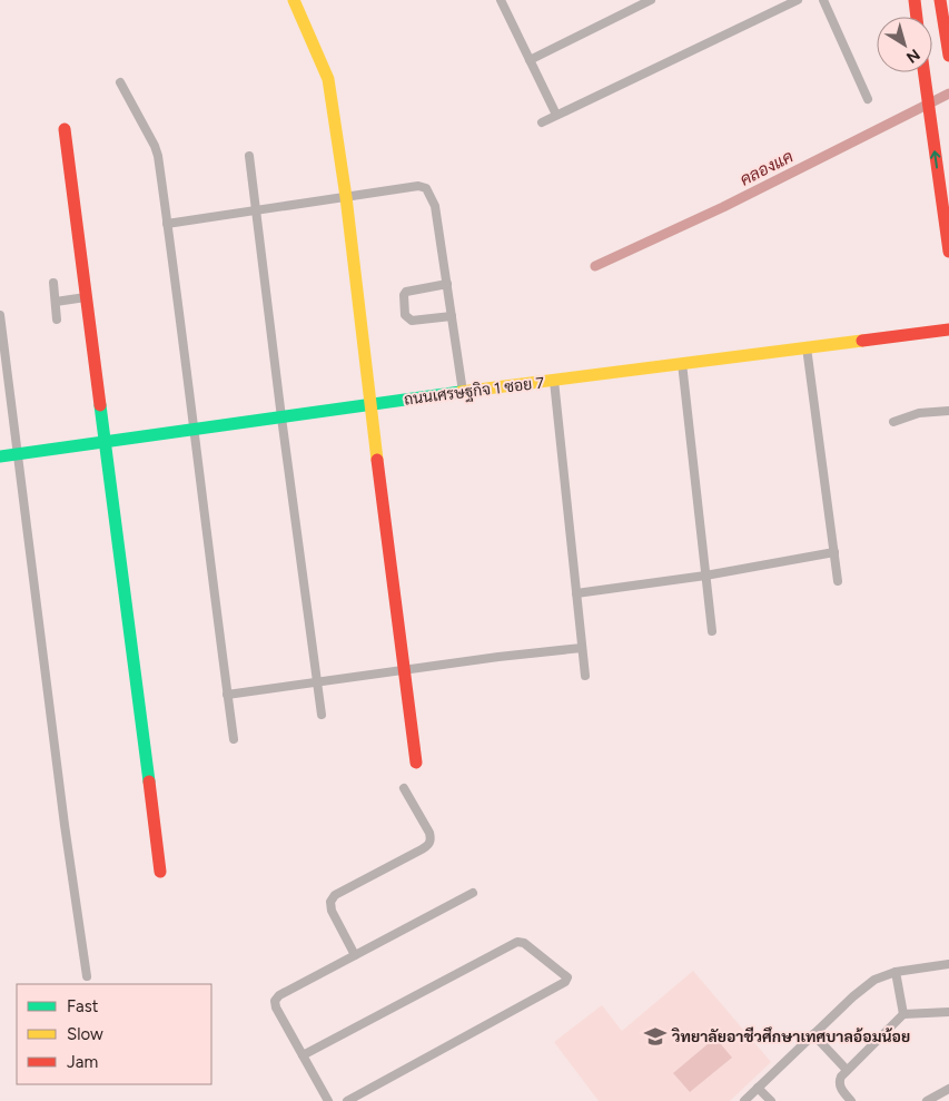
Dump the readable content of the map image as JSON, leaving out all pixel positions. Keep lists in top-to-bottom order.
{
  "streets": {
    "street": ["ถนนเศรษฐกิจ 1 ซอย 7"]
  },
  "water": ["คลองแค"],
  "places": {
    "school or university": ["วิทยาลัยอาชีวศึกษาเทศบาลอ้อมน้อย"]
  },
  "legend": ["Fast", "Slow", "Jam"],
  "north": "bottom right"
}
